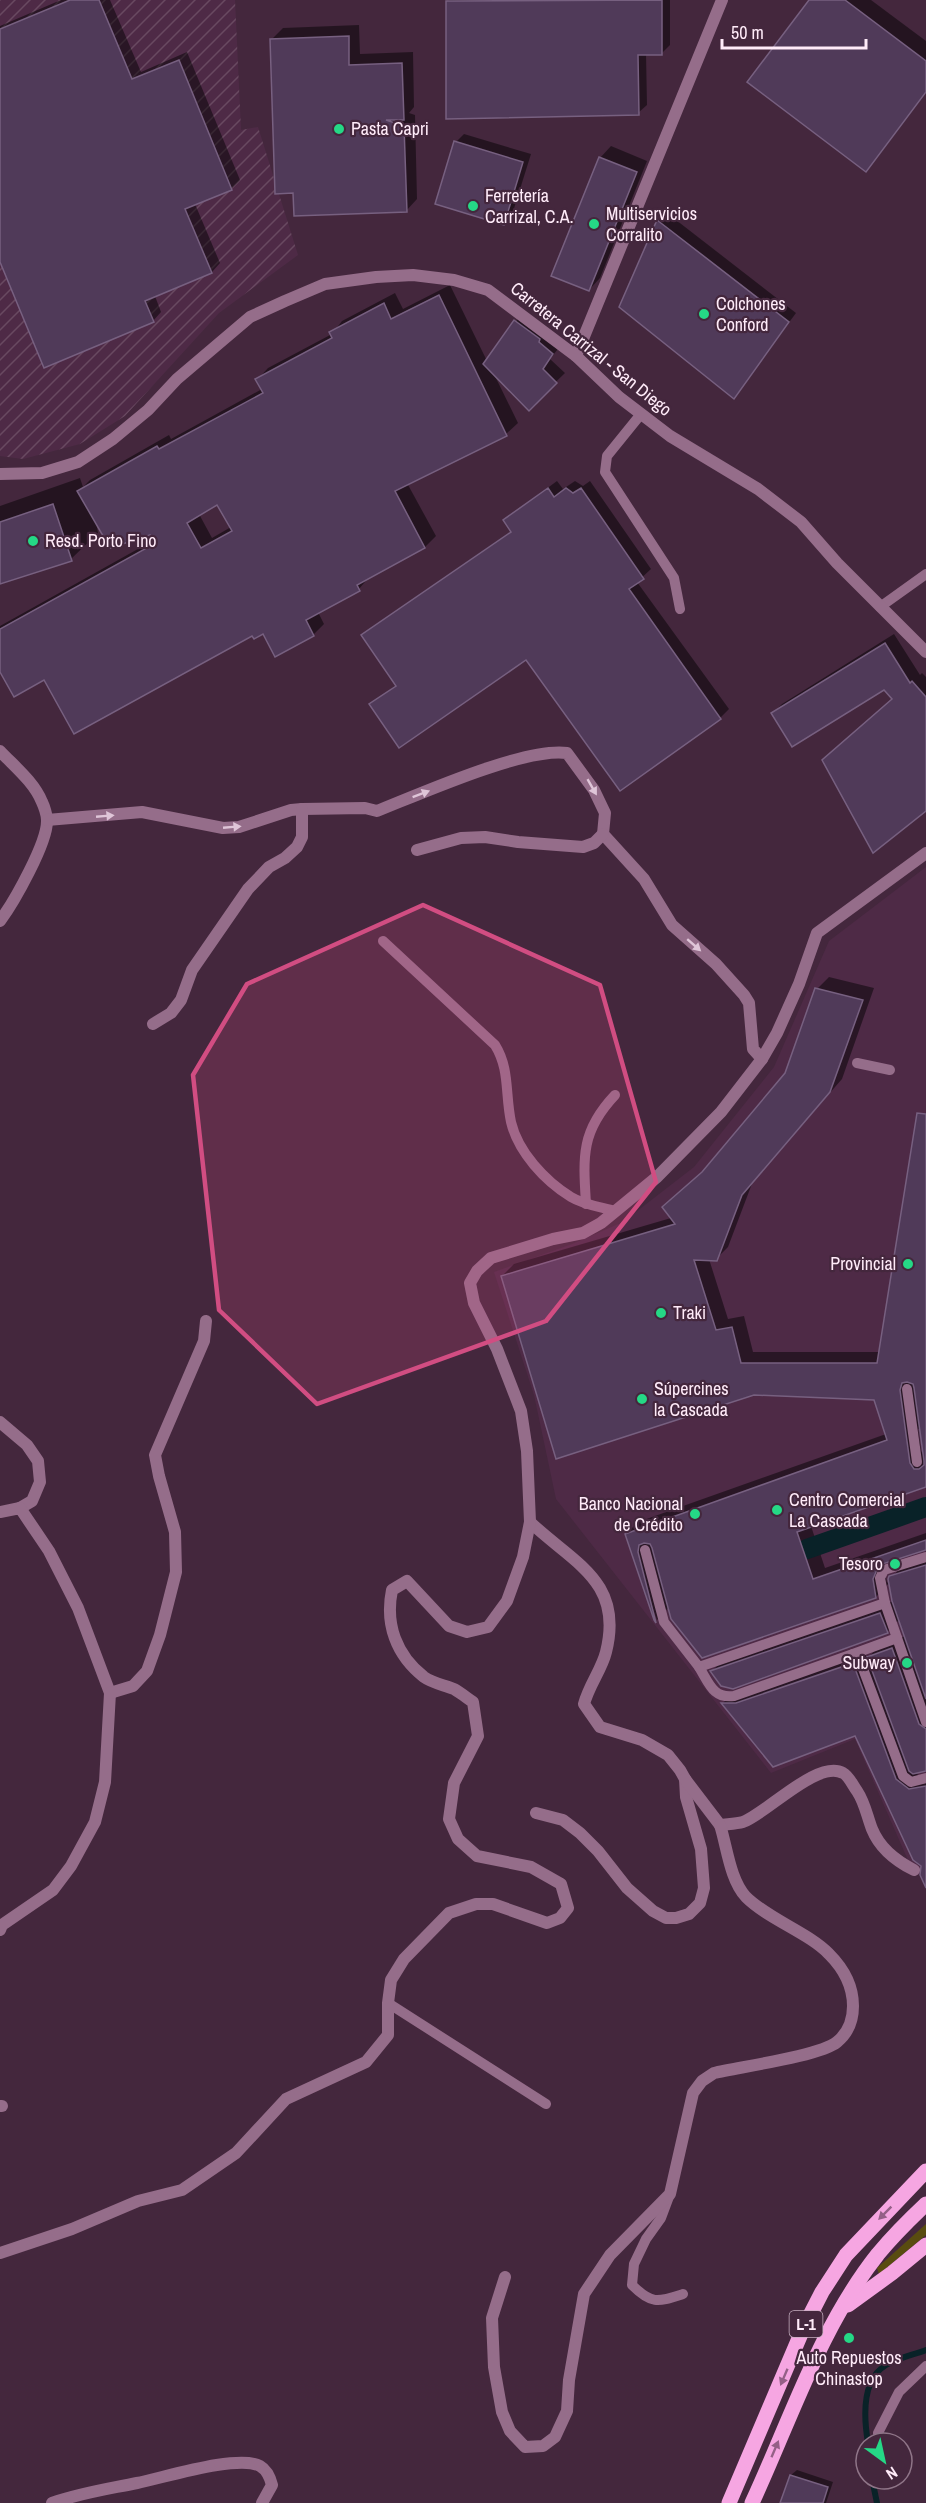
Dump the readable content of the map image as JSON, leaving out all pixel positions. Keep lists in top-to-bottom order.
{
  "streets": {
    "main road": ["L-1"],
    "street": ["Carretera Carrizal - San Diego"]
  },
  "places": [
    "Pasta Capri",
    "Ferretería Carrizal, C.A.",
    "Multiservicios Corralito",
    "Colchones Conford",
    "Resd. Porto Fino",
    "Provincial",
    "Traki",
    "Súpercines la Cascada",
    "Centro Comercial La Cascada",
    "Banco Nacional de Crédito",
    "Tesoro",
    "Subway",
    "Auto Repuestos Chinastop"
  ],
  "scale_bar": "50 m",
  "north": "bottom right"
}
